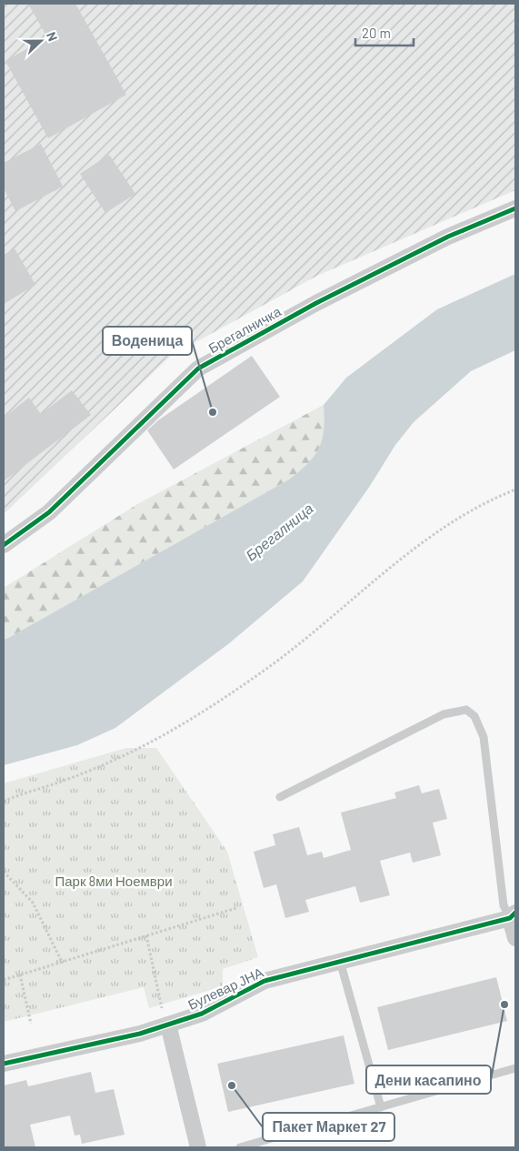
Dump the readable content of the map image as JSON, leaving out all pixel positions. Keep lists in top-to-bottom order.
{
  "streets": {
    "street": ["Брегалничка", "Булевар ЈНА"]
  },
  "water": ["Брегалница"],
  "parks": ["Парк 8ми Ноември"],
  "places": ["Воденица", "Дени касапино", "Пакет Маркет 27"],
  "scale_bar": "20 m",
  "north": "right"
}
